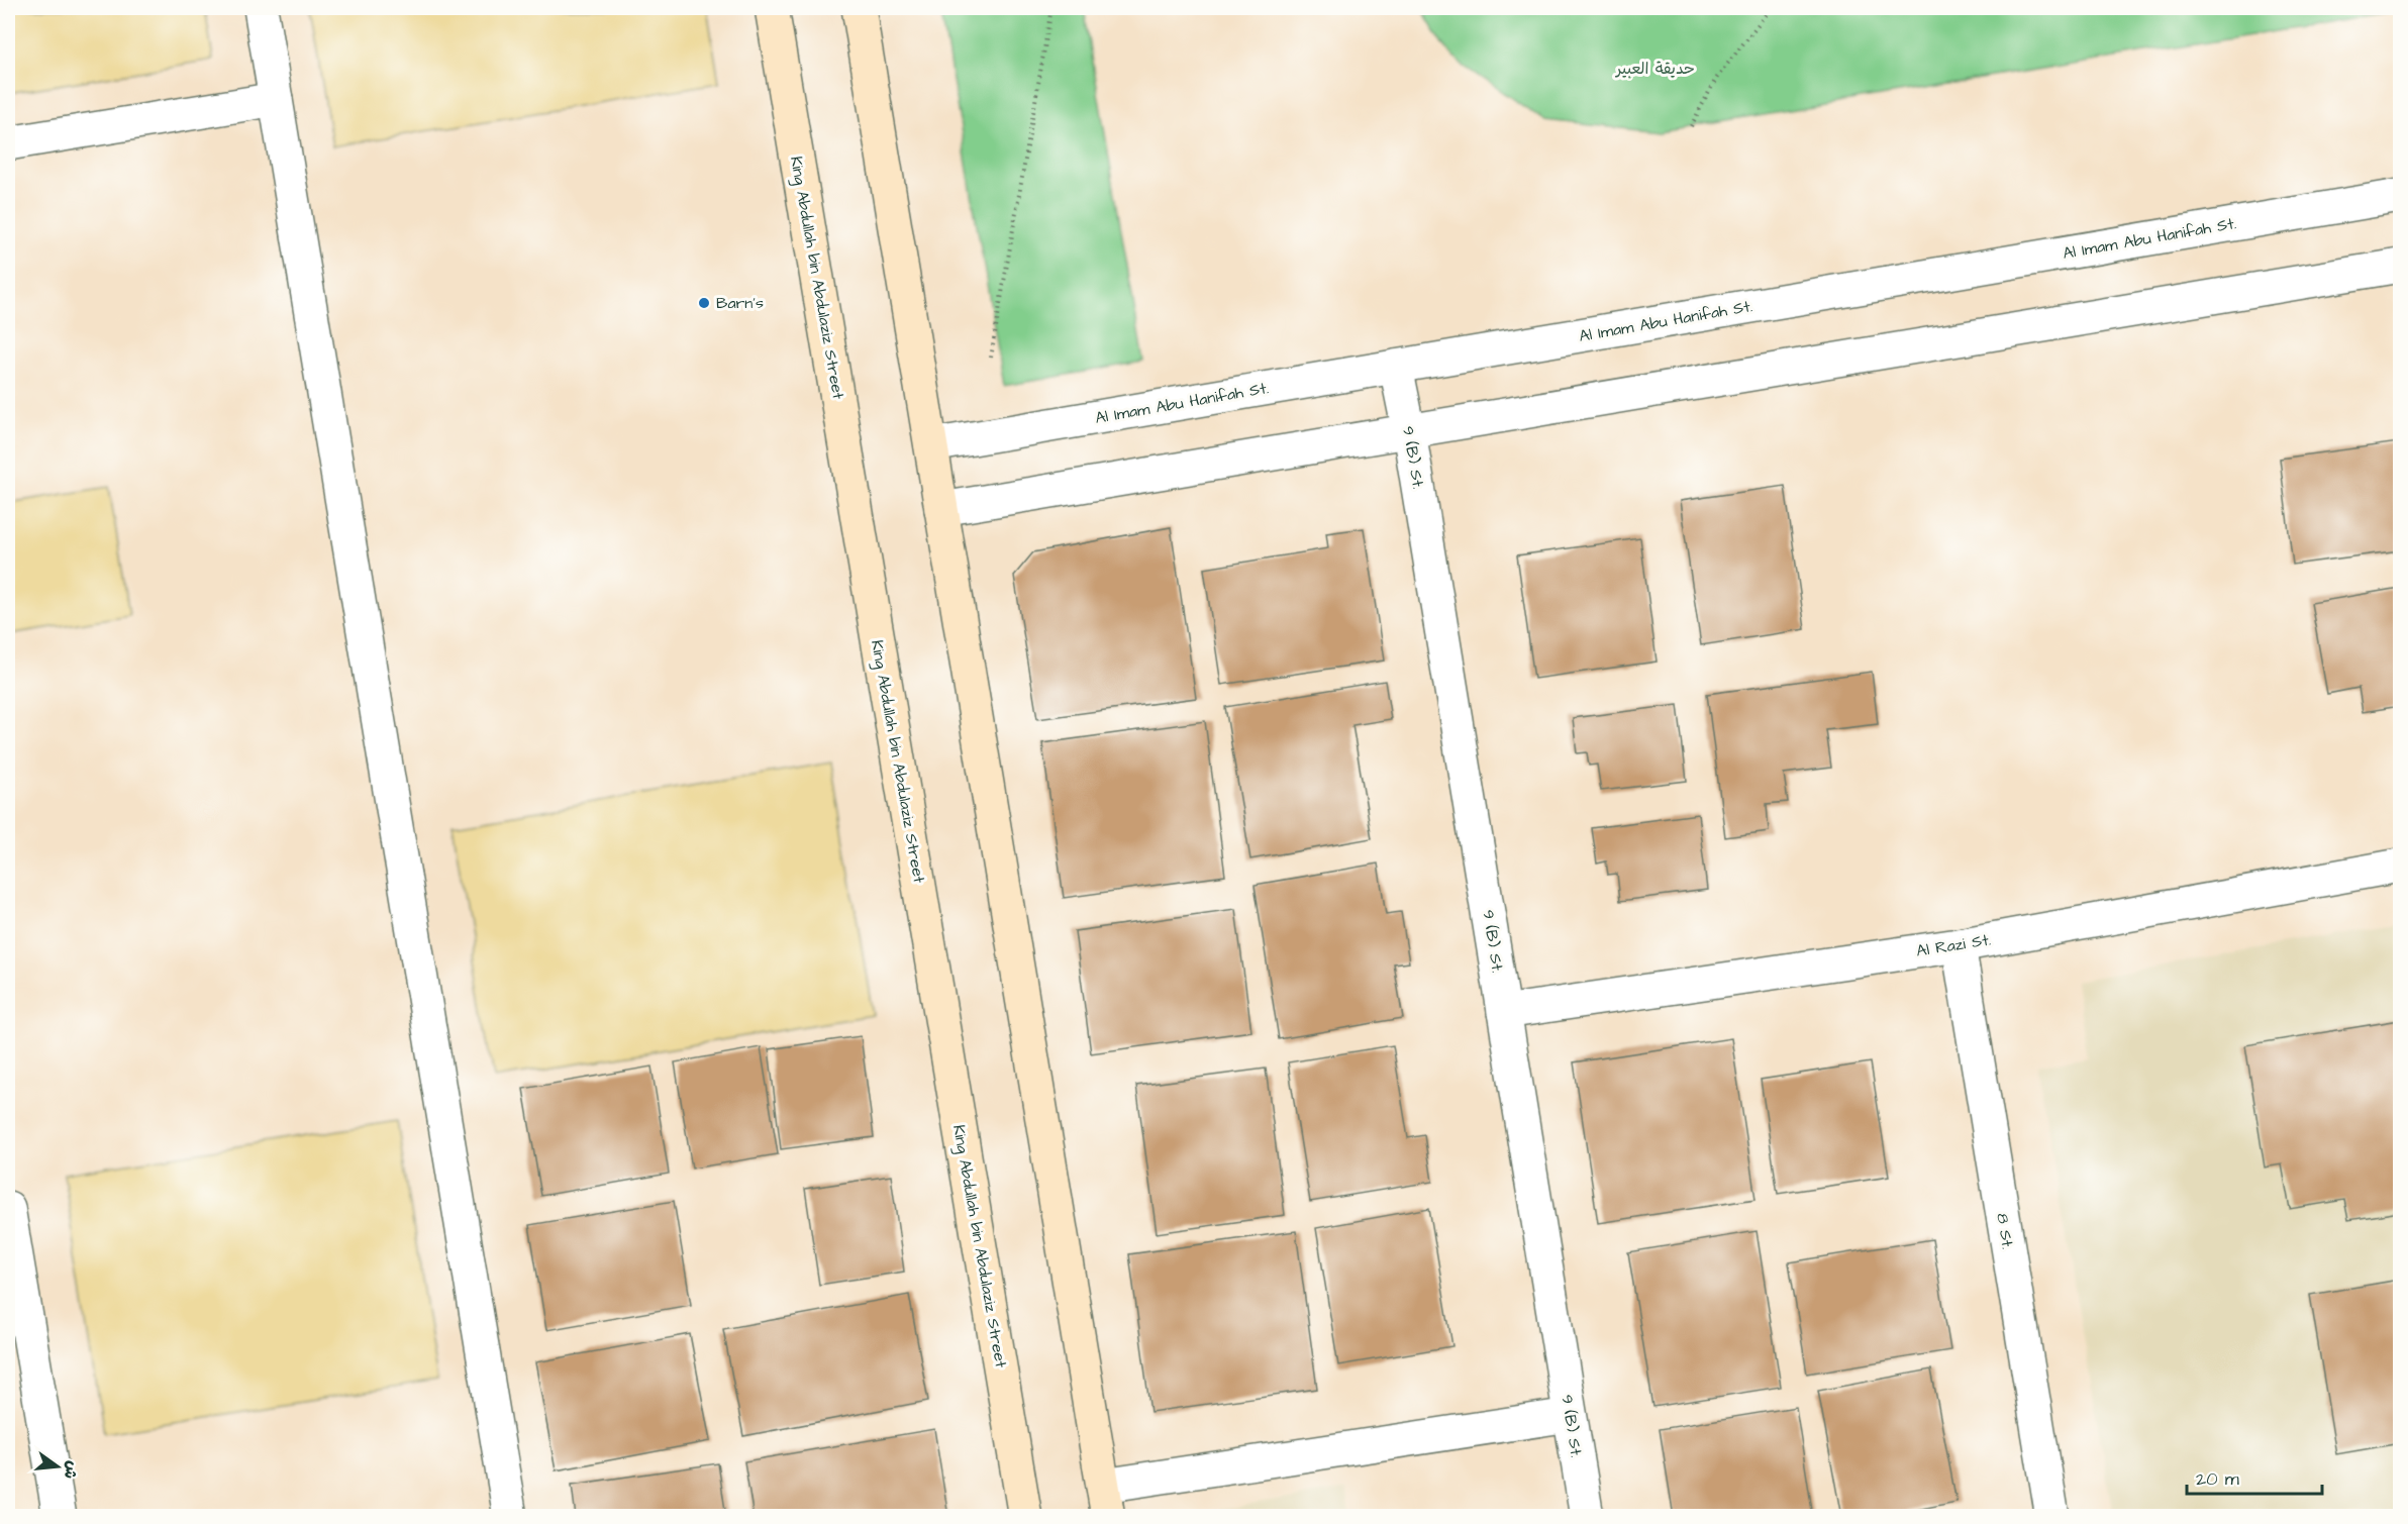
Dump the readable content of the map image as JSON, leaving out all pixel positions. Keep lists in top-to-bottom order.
{
  "streets": {
    "main road": ["King Abdullah bin Abdulaziz Street"],
    "street": [
      "Al Imam Abu Hanifah St.",
      "9 (B) St.",
      "Al Razi St.",
      "8 St."
    ]
  },
  "crossings": [
    ["Al Imam Abu Hanifah St.", "9 (B) St."],
    ["9 (B) St.", "Al Razi St."],
    ["Al Razi St.", "8 St."]
  ],
  "parks": ["حديقة العبير"],
  "places": ["Barn's"],
  "scale_bar": "20 m",
  "north": "right"
}
